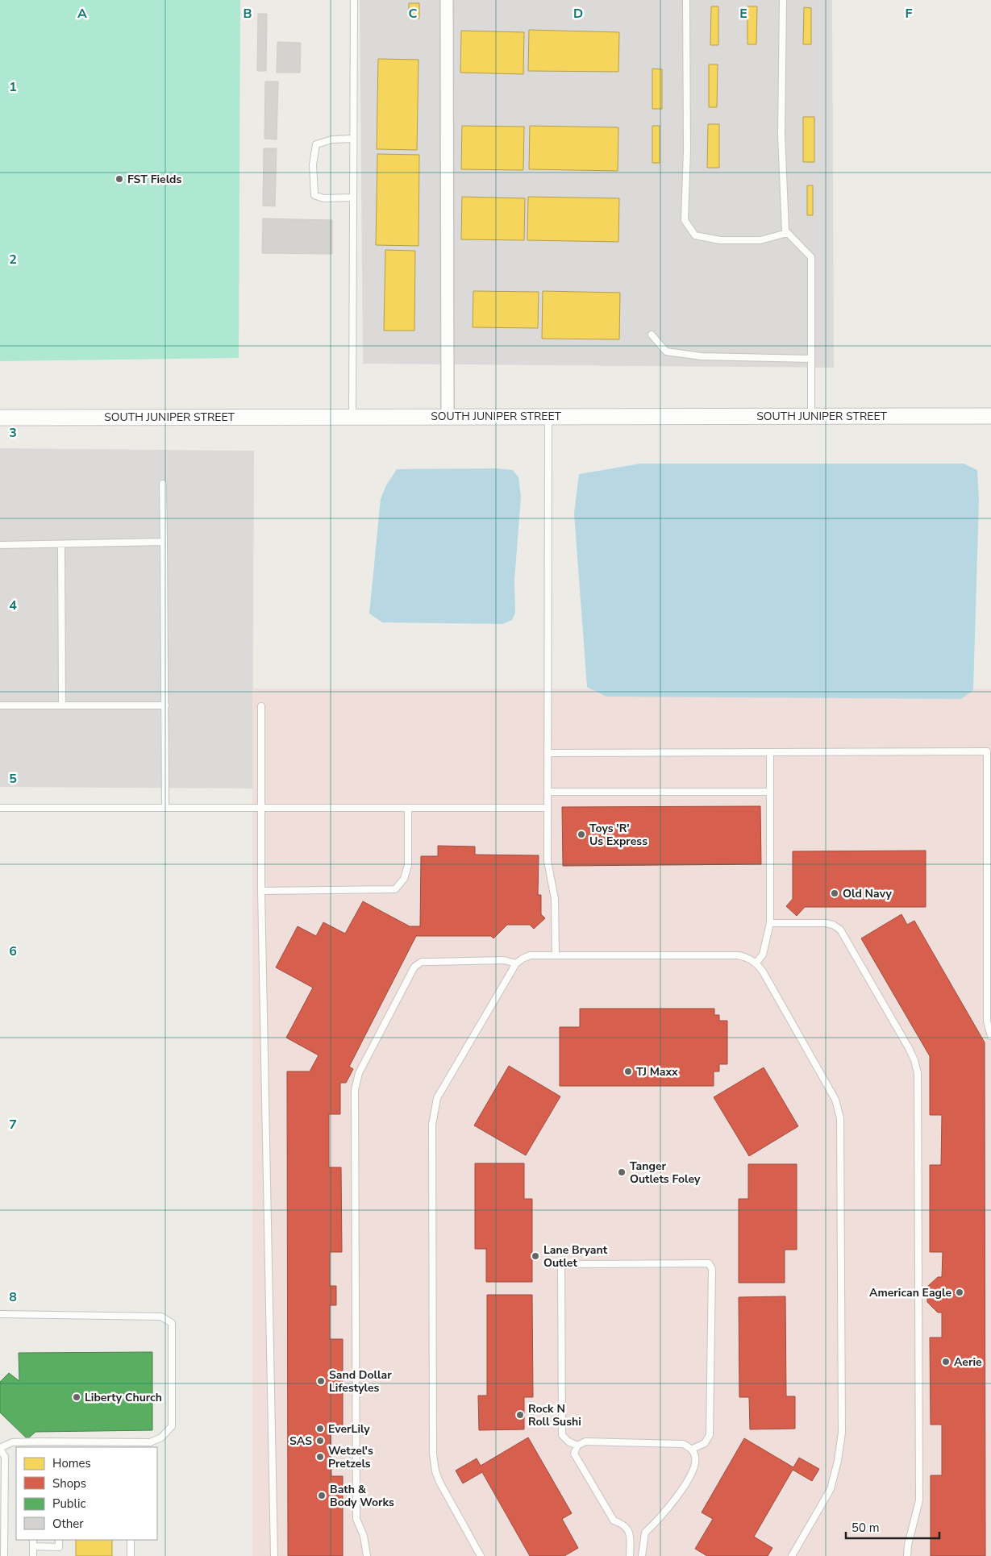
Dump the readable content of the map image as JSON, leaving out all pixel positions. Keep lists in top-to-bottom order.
{
  "streets": {
    "street": ["SOUTH JUNIPER STREET"]
  },
  "places": [
    "FST Fields",
    "Toys 'R' Us Express",
    "Old Navy",
    "TJ Maxx",
    "Tanger Outlets Foley",
    "Lane Bryant Outlet",
    "American Eagle",
    "Aerie",
    "Sand Dollar Lifestyles",
    "Liberty Church",
    "Rock N Roll Sushi",
    "EverLily",
    "SAS",
    "Wetzel's Pretzels",
    "Bath & Body Works"
  ],
  "legend": [
    "Homes",
    "Shops",
    "Public",
    "Other"
  ],
  "scale_bar": "50 m",
  "grid": {
    "columns": [
      "A",
      "B",
      "C",
      "D",
      "E",
      "F"
    ],
    "rows": [
      "1",
      "2",
      "3",
      "4",
      "5",
      "6",
      "7",
      "8"
    ]
  }
}
